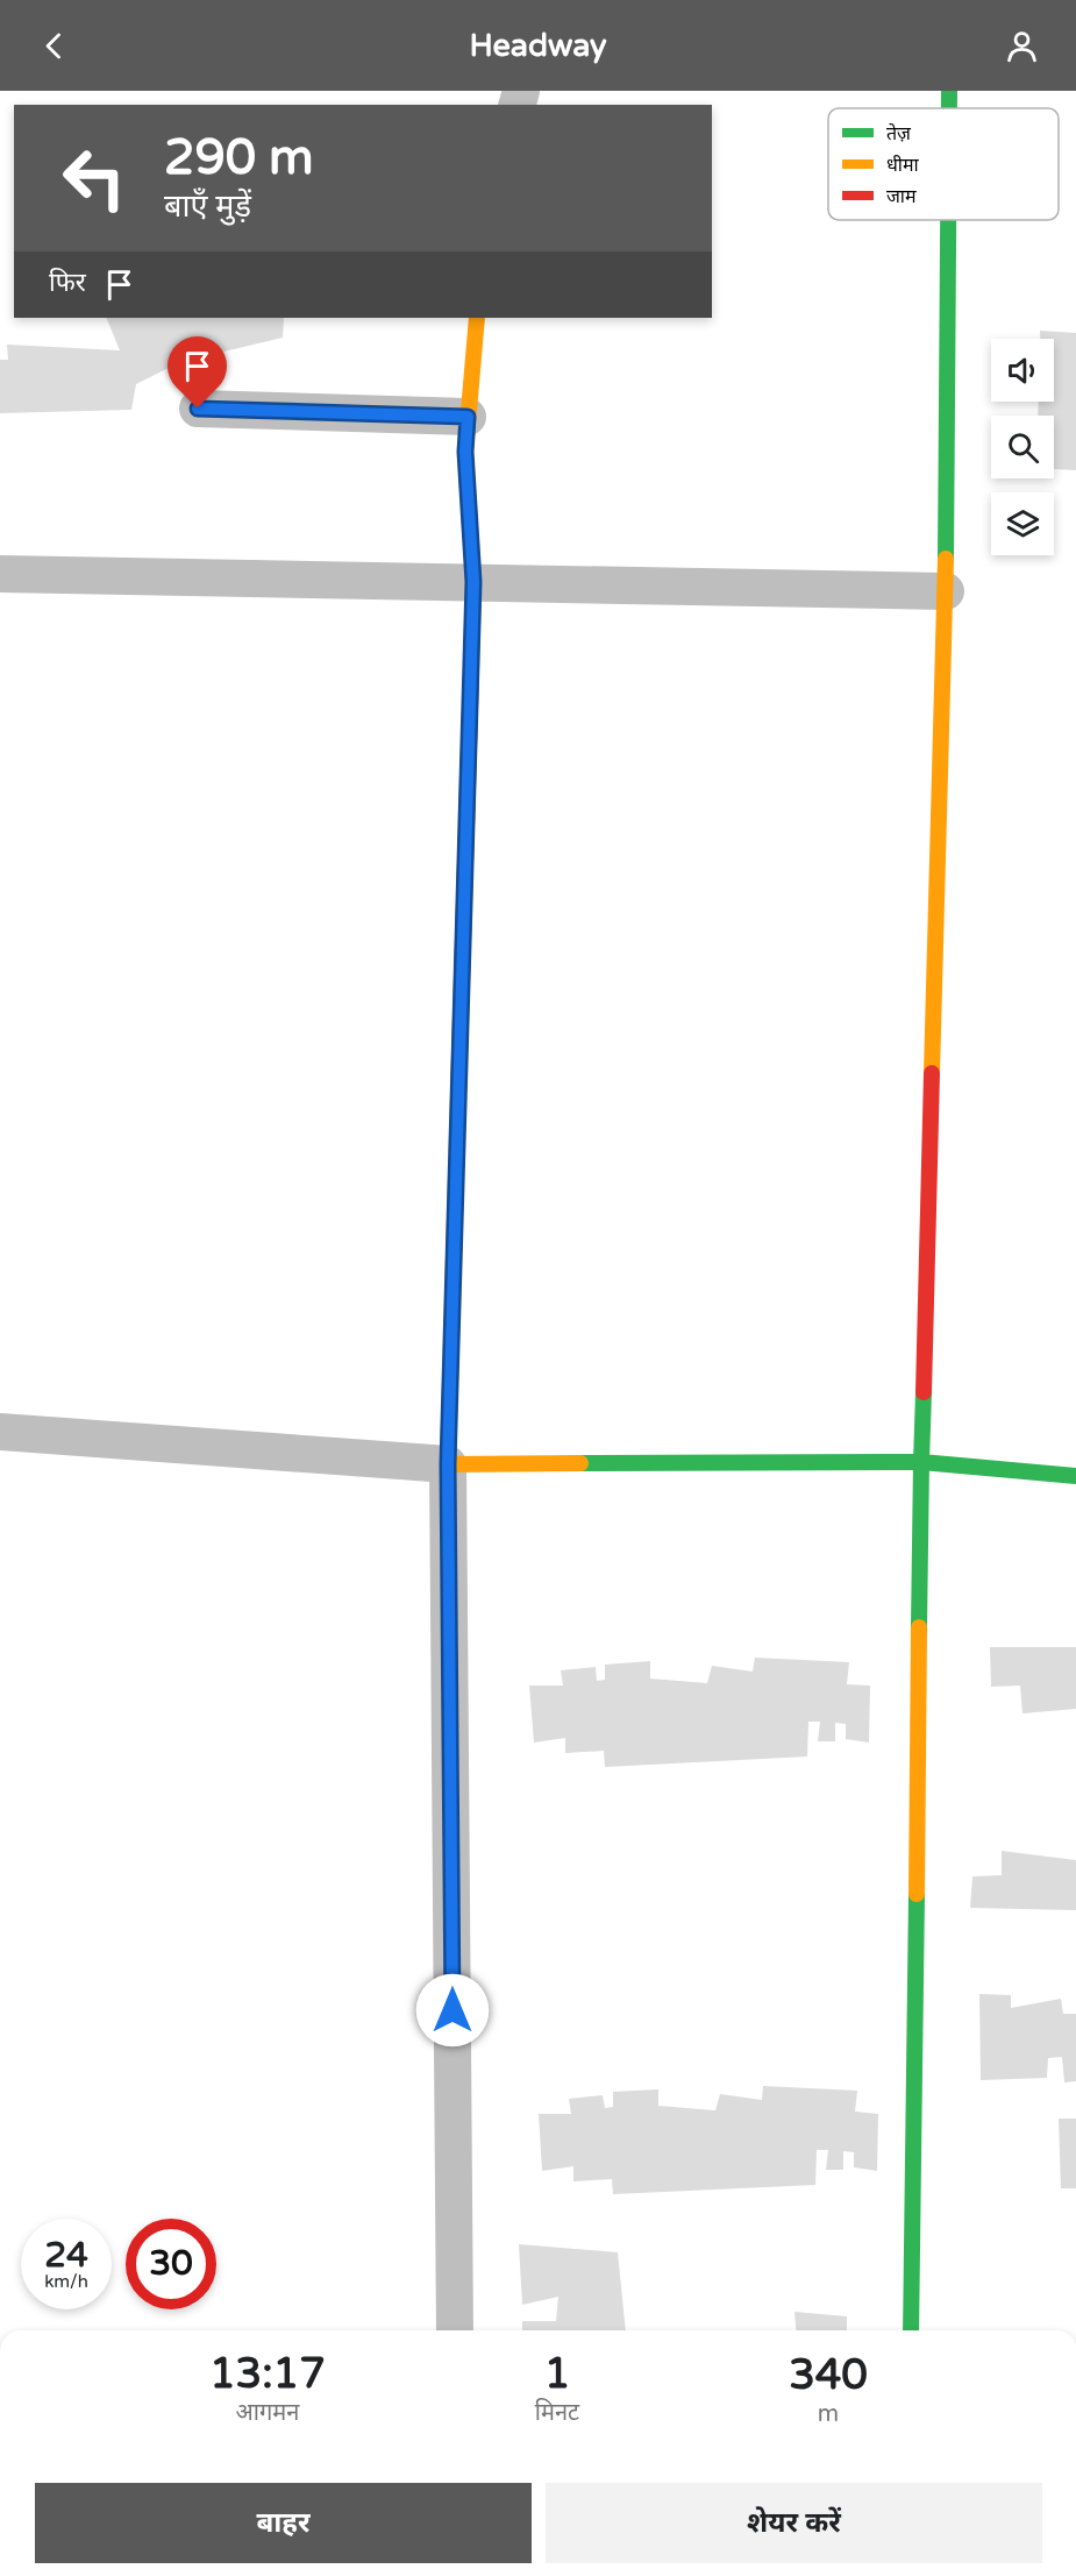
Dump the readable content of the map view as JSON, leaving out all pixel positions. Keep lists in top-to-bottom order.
{
  "legend": ["तेज़", "धीमा", "जाम"],
  "page": {
    "header": "Headway",
    "turn": ["290 m", "बाएँ मुड़ें"],
    "then": "फिर",
    "speed": "24 km/h",
    "limit": "30",
    "eta": [
      "13:17",
      "आगमन",
      "1",
      "मिनट",
      "340",
      "m"
    ],
    "buttons": ["बाहर", "शेयर करें"]
  }
}
